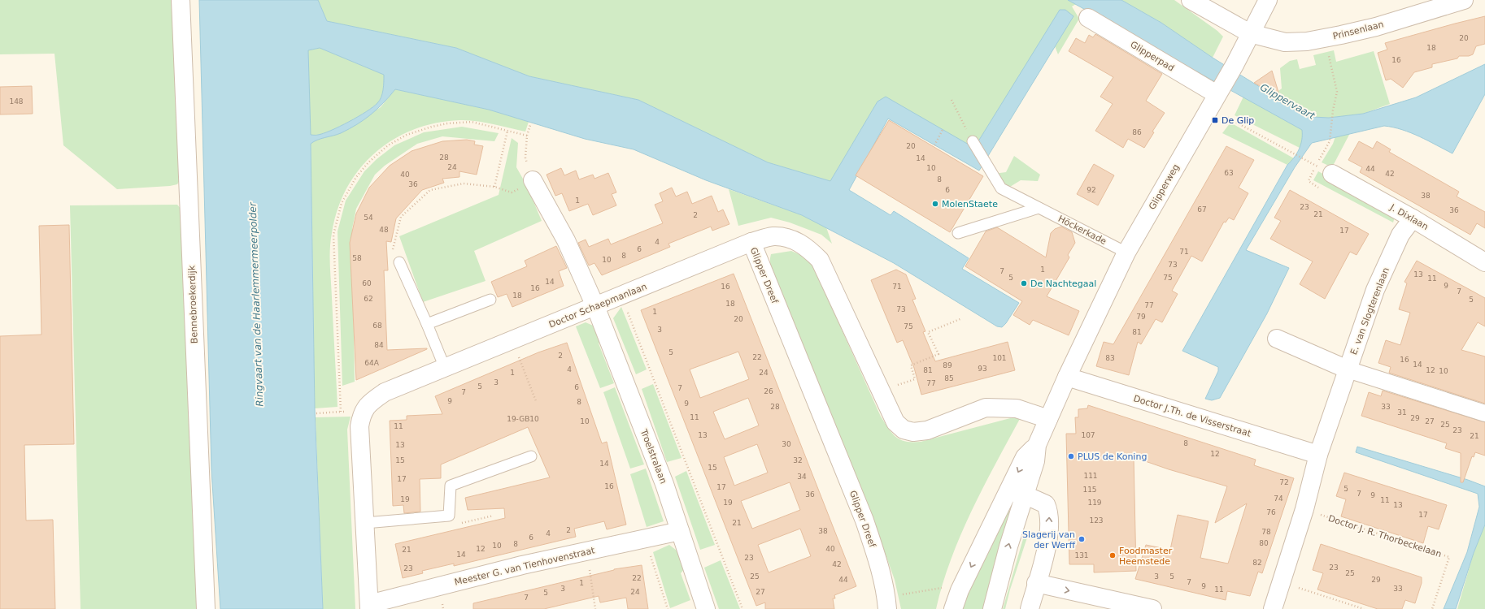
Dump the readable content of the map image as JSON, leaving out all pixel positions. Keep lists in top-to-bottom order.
{
  "streets": {
    "street": [
      "Prinsenlaan",
      "Glipperpad",
      "Glipperweg",
      "J. Dixlaan",
      "Glipper Dreef",
      "Bennebroekerdijk",
      "Doctor Schaepmanlaan",
      "E. van Slogterenlaan",
      "Doctor J.Th. de Visserstraat",
      "Troelstralaan",
      "Meester G. van Tienhovenstraat"
    ],
    "lane": ["Höckerkade"],
    "path": ["Doctor J. R. Thorbeckelaan"]
  },
  "crossings": [
    ["Prinsenlaan", "Glipperweg"],
    ["Glipperpad", "Glipperweg"],
    ["Glipperweg", "Höckerkade"],
    ["Glipperweg", "Doctor J.Th. de Visserstraat"],
    ["J. Dixlaan", "E. van Slogterenlaan"],
    ["Glipper Dreef", "Doctor Schaepmanlaan"],
    ["Doctor Schaepmanlaan", "Troelstralaan"],
    ["Doctor Schaepmanlaan", "Meester G. van Tienhovenstraat"],
    ["E. van Slogterenlaan", "Doctor J.Th. de Visserstraat"],
    ["Troelstralaan", "Meester G. van Tienhovenstraat"]
  ],
  "water": ["Glippervaart", "Ringvaart van de Haarlemmermeerpolder"],
  "places": {
    "transit": ["De Glip"],
    "other": [
      "MolenStaete",
      "De Nachtegaal",
      "PLUS de Koning",
      "Slagerij van der Werff",
      "Foodmaster Heemstede"
    ]
  },
  "house_numbers": [
    "20",
    "18",
    "16",
    "148",
    "86",
    "20",
    "28",
    "14",
    "24",
    "10",
    "44",
    "63",
    "42",
    "40",
    "8",
    "36",
    "6",
    "92",
    "38",
    "1",
    "23",
    "67",
    "36",
    "21",
    "2",
    "54",
    "48",
    "17",
    "4",
    "6",
    "71",
    "8",
    "58",
    "10",
    "73",
    "1",
    "7",
    "13",
    "5",
    "75",
    "11",
    "14",
    "60",
    "9",
    "16",
    "71",
    "16",
    "7",
    "18",
    "62",
    "5",
    "18",
    "77",
    "73",
    "1",
    "79",
    "20",
    "68",
    "75",
    "3",
    "81",
    "84",
    "5",
    "2",
    "22",
    "101",
    "83",
    "16",
    "64A",
    "14",
    "89",
    "93",
    "4",
    "81",
    "12",
    "10",
    "1",
    "24",
    "85",
    "3",
    "77",
    "5",
    "6",
    "7",
    "26",
    "7",
    "9",
    "8",
    "9",
    "28",
    "33",
    "31",
    "11",
    "29",
    "19-GB10",
    "10",
    "27",
    "25",
    "11",
    "23",
    "13",
    "107",
    "21",
    "8",
    "30",
    "13",
    "12",
    "15",
    "32",
    "14",
    "15",
    "111",
    "34",
    "17",
    "72",
    "16",
    "17",
    "5",
    "115",
    "7",
    "36",
    "9",
    "74",
    "19",
    "11",
    "19",
    "119",
    "13",
    "76",
    "17",
    "123",
    "21",
    "2",
    "38",
    "78",
    "4",
    "6",
    "80",
    "8",
    "10",
    "12",
    "40",
    "21",
    "14",
    "131",
    "23",
    "82",
    "42",
    "23",
    "23",
    "25",
    "25",
    "3",
    "5",
    "22",
    "44",
    "29",
    "7",
    "1",
    "9",
    "3",
    "33",
    "11",
    "24",
    "27",
    "5",
    "7"
  ]
}
